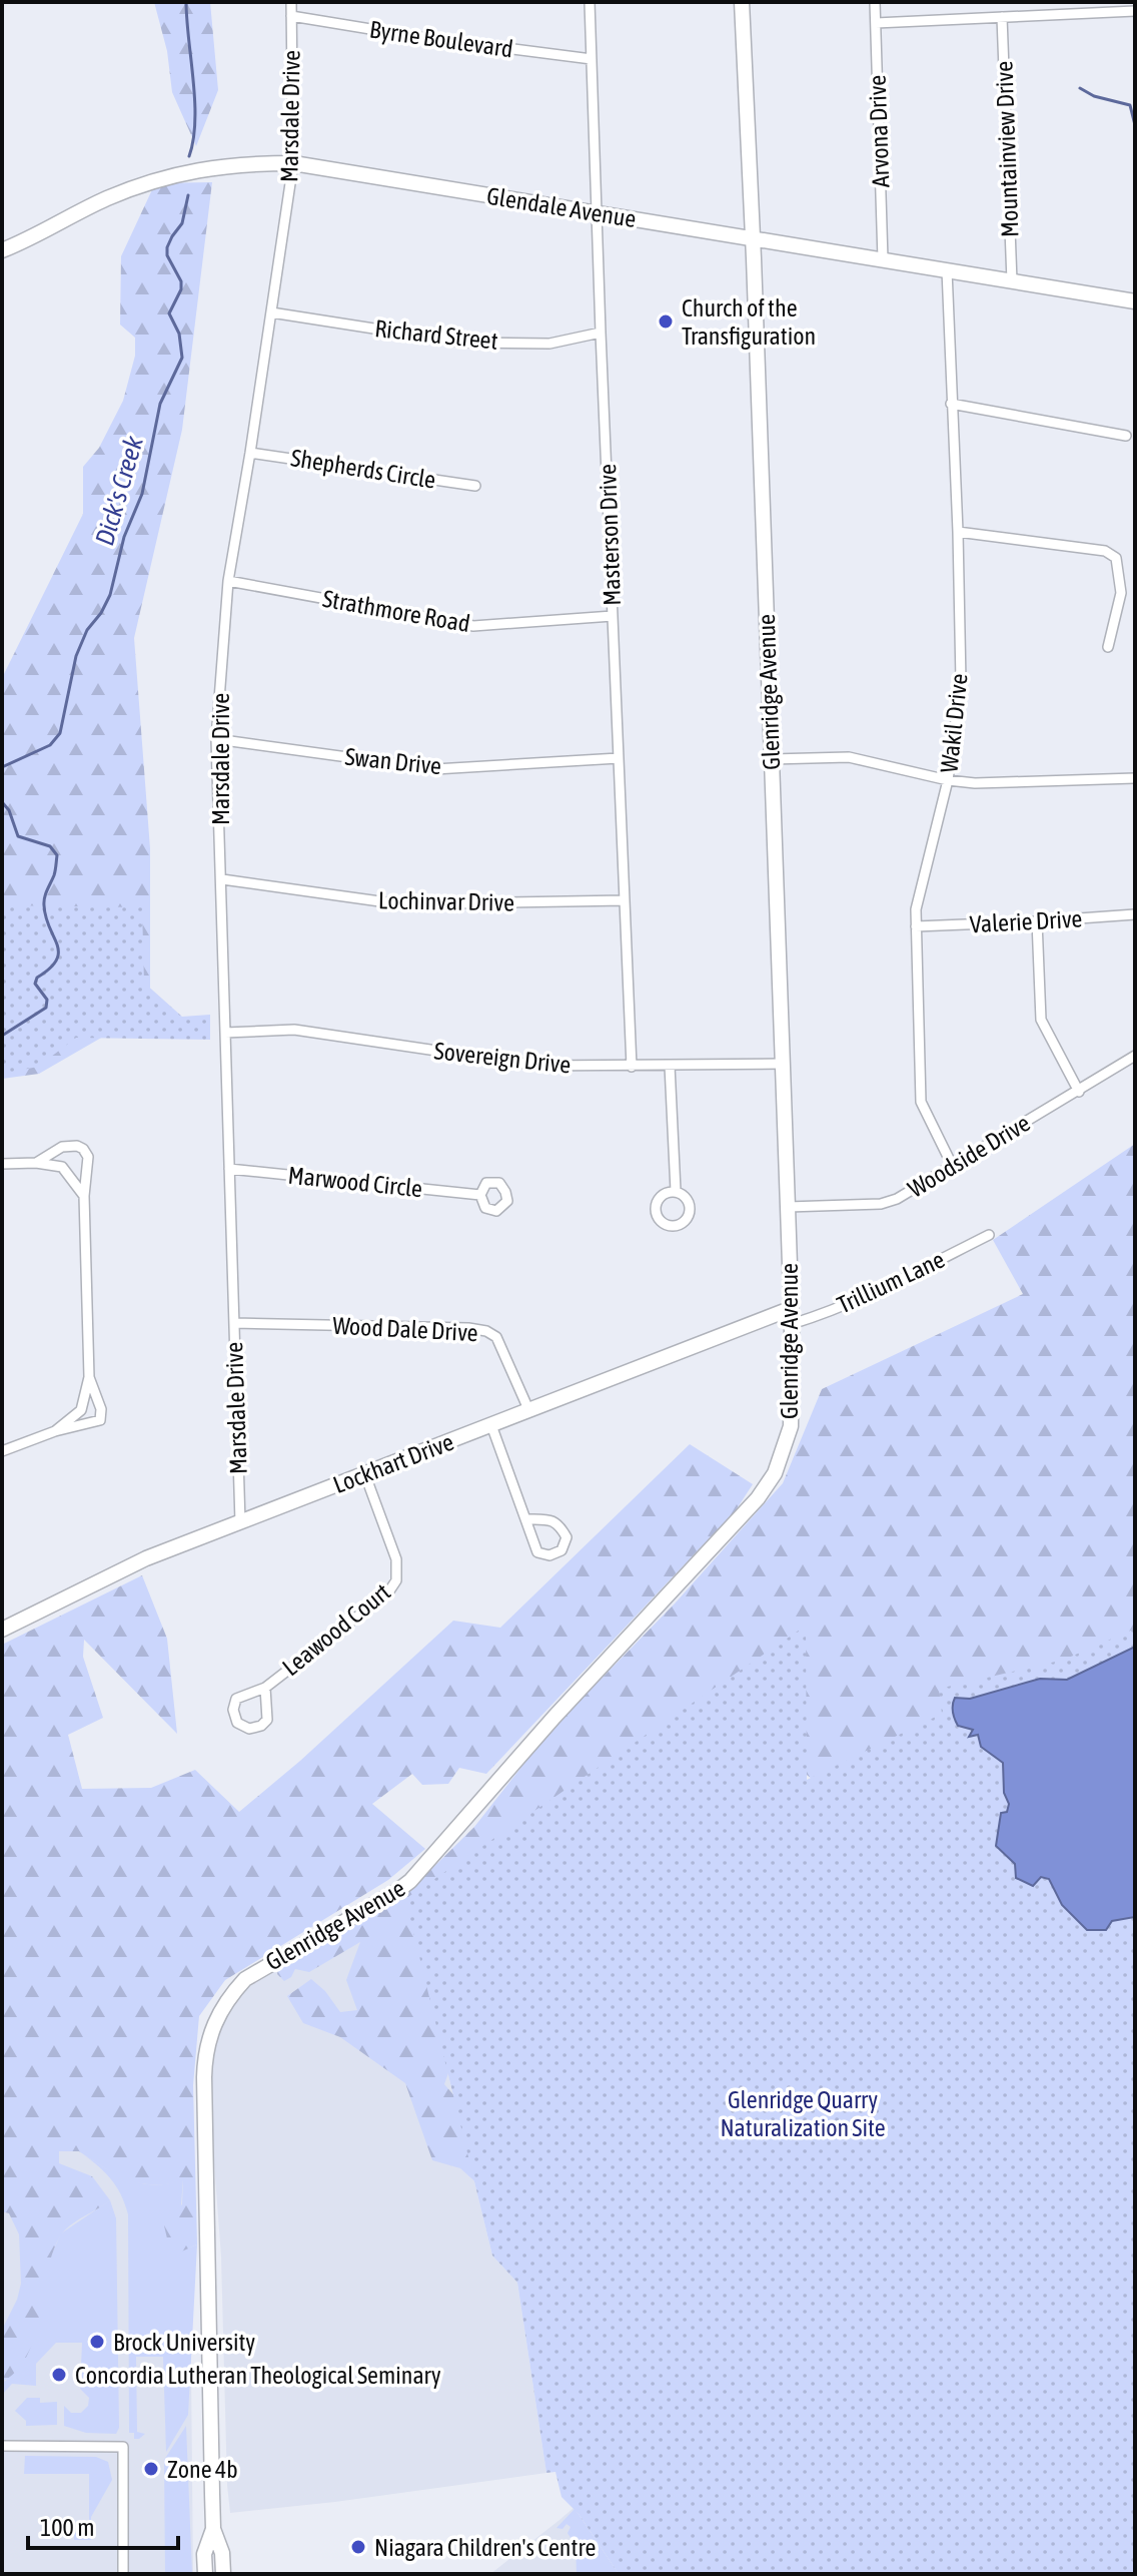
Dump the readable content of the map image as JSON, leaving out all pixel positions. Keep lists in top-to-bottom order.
{
  "streets": {
    "main road": ["Glendale Avenue", "Glenridge Avenue", "Lockhart Drive"],
    "street": [
      "Byrne Boulevard",
      "Marsdale Drive",
      "Arvona Drive",
      "Mountainview Drive",
      "Richard Street",
      "Shepherds Circle",
      "Masterson Drive",
      "Strathmore Road",
      "Wakil Drive",
      "Swan Drive",
      "Lochinvar Drive",
      "Valerie Drive",
      "Sovereign Drive",
      "Woodside Drive",
      "Marwood Circle",
      "Trillium Lane",
      "Wood Dale Drive",
      "Leawood Court"
    ]
  },
  "crossings": [
    ["Byrne Boulevard", "Marsdale Drive"],
    ["Byrne Boulevard", "Masterson Drive"],
    ["Marsdale Drive", "Glendale Avenue"],
    ["Marsdale Drive", "Richard Street"],
    ["Marsdale Drive", "Shepherds Circle"],
    ["Marsdale Drive", "Strathmore Road"],
    ["Marsdale Drive", "Swan Drive"],
    ["Marsdale Drive", "Lochinvar Drive"],
    ["Marsdale Drive", "Sovereign Drive"],
    ["Marsdale Drive", "Marwood Circle"],
    ["Marsdale Drive", "Wood Dale Drive"],
    ["Marsdale Drive", "Lockhart Drive"],
    ["Arvona Drive", "Glendale Avenue"],
    ["Mountainview Drive", "Glendale Avenue"],
    ["Glendale Avenue", "Masterson Drive"],
    ["Glendale Avenue", "Glenridge Avenue"],
    ["Glendale Avenue", "Wakil Drive"],
    ["Richard Street", "Masterson Drive"],
    ["Masterson Drive", "Strathmore Road"],
    ["Masterson Drive", "Swan Drive"],
    ["Masterson Drive", "Lochinvar Drive"],
    ["Masterson Drive", "Sovereign Drive"],
    ["Glenridge Avenue", "Sovereign Drive"],
    ["Glenridge Avenue", "Woodside Drive"],
    ["Glenridge Avenue", "Trillium Lane"],
    ["Glenridge Avenue", "Lockhart Drive"],
    ["Wakil Drive", "Valerie Drive"],
    ["Wakil Drive", "Woodside Drive"],
    ["Trillium Lane", "Lockhart Drive"],
    ["Wood Dale Drive", "Lockhart Drive"],
    ["Lockhart Drive", "Leawood Court"]
  ],
  "water": ["Dick's Creek"],
  "parks": ["Glenridge Quarry Naturalization Site"],
  "places": [
    "Church of the Transfiguration",
    "Brock University",
    "Concordia Lutheran Theological Seminary",
    "Zone 4b",
    "Niagara Children's Centre"
  ],
  "scale_bar": "100 m"
}
